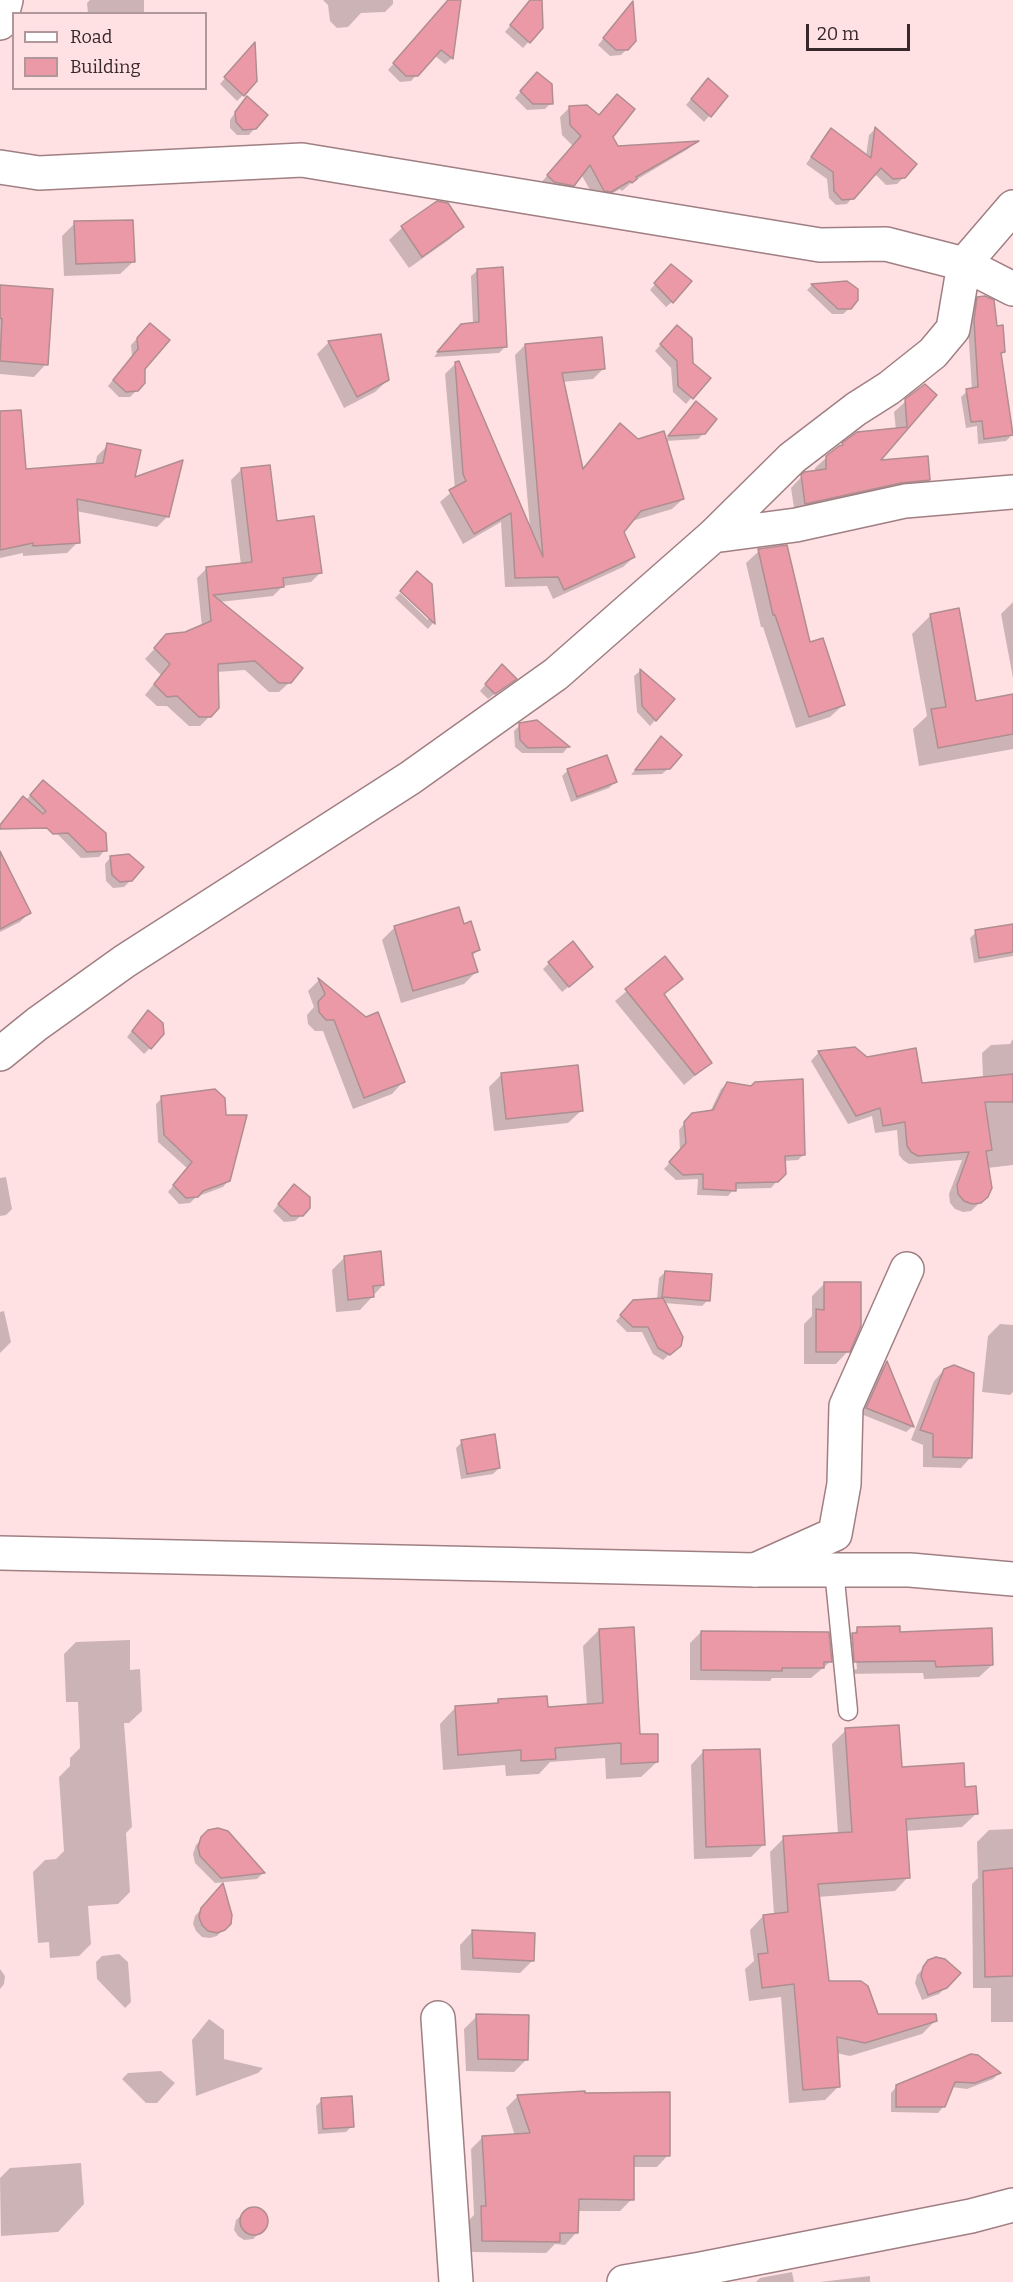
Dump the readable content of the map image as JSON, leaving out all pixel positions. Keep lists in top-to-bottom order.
{
  "legend": ["Road", "Building"],
  "scale_bar": "20 m"
}
